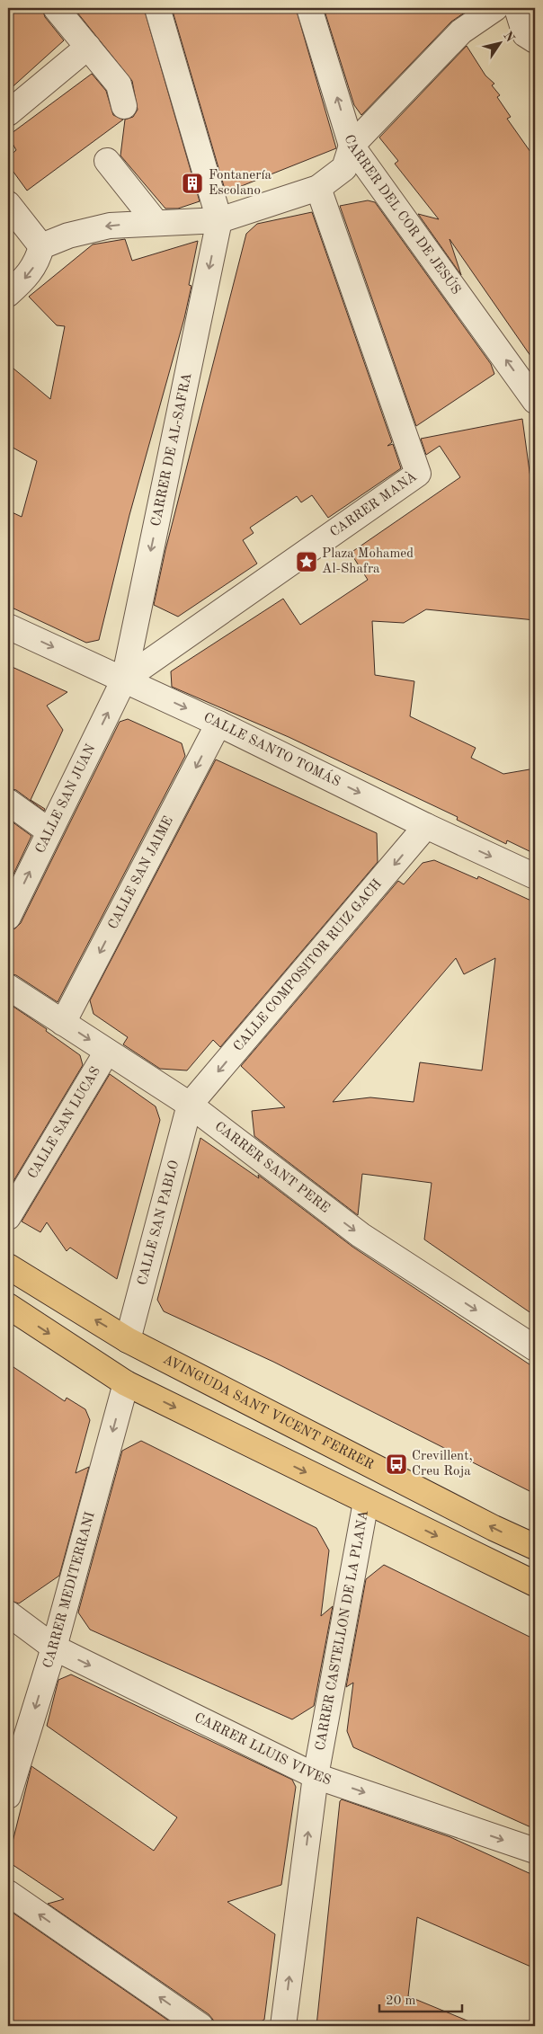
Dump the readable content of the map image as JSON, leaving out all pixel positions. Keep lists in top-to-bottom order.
{
  "streets": {
    "highway": ["AVINGUDA SANT VICENT FERRER"],
    "street": [
      "CARRER DEL COR DE JESÚS",
      "CARRER DE AL-SAFRA",
      "CARRER MANÀ",
      "CALLE SANTO TOMÁS",
      "CALLE SAN JUAN",
      "CALLE SAN JAIME",
      "CALLE COMPOSITOR RUIZ GACH",
      "CALLE SAN LUCAS",
      "CARRER SANT PERE",
      "CALLE SAN PABLO",
      "CARRER MEDITERRANI",
      "CARRER CASTELLON DE LA PLANA",
      "CARRER LLUIS VIVES"
    ]
  },
  "crossings": [
    ["CARRER DE AL-SAFRA", "CARRER MANÀ"],
    ["CARRER DE AL-SAFRA", "CALLE SANTO TOMÁS"],
    ["CARRER DE AL-SAFRA", "CALLE SAN JUAN"],
    ["CARRER MANÀ", "CALLE SANTO TOMÁS"],
    ["CARRER MANÀ", "CALLE SAN JUAN"],
    ["CALLE SANTO TOMÁS", "CALLE SAN JUAN"],
    ["CALLE SANTO TOMÁS", "CALLE SAN JAIME"],
    ["CALLE SANTO TOMÁS", "CALLE COMPOSITOR RUIZ GACH"],
    ["CALLE SAN JAIME", "CARRER SANT PERE"],
    ["CALLE COMPOSITOR RUIZ GACH", "CARRER SANT PERE"],
    ["CALLE COMPOSITOR RUIZ GACH", "CALLE SAN PABLO"],
    ["CALLE SAN LUCAS", "CARRER SANT PERE"],
    ["CARRER SANT PERE", "CALLE SAN PABLO"],
    ["CALLE SAN PABLO", "AVINGUDA SANT VICENT FERRER"],
    ["CARRER MEDITERRANI", "CARRER LLUIS VIVES"],
    ["CARRER CASTELLON DE LA PLANA", "CARRER LLUIS VIVES"]
  ],
  "one_way": [
    "CARRER DE AL-SAFRA",
    "CALLE SANTO TOMÁS",
    "CALLE SAN JUAN",
    "CALLE SAN JAIME",
    "CALLE COMPOSITOR RUIZ GACH",
    "CARRER SANT PERE",
    "CARRER MEDITERRANI",
    "CARRER CASTELLON DE LA PLANA",
    "CARRER LLUIS VIVES"
  ],
  "places": {
    "building": ["Fontanería Escolano"],
    "place": ["Plaza Mohamed Al-Shafra"],
    "bus stop": ["Crevillent, Creu Roja"]
  },
  "scale_bar": "20 m",
  "north": "top right"
}
